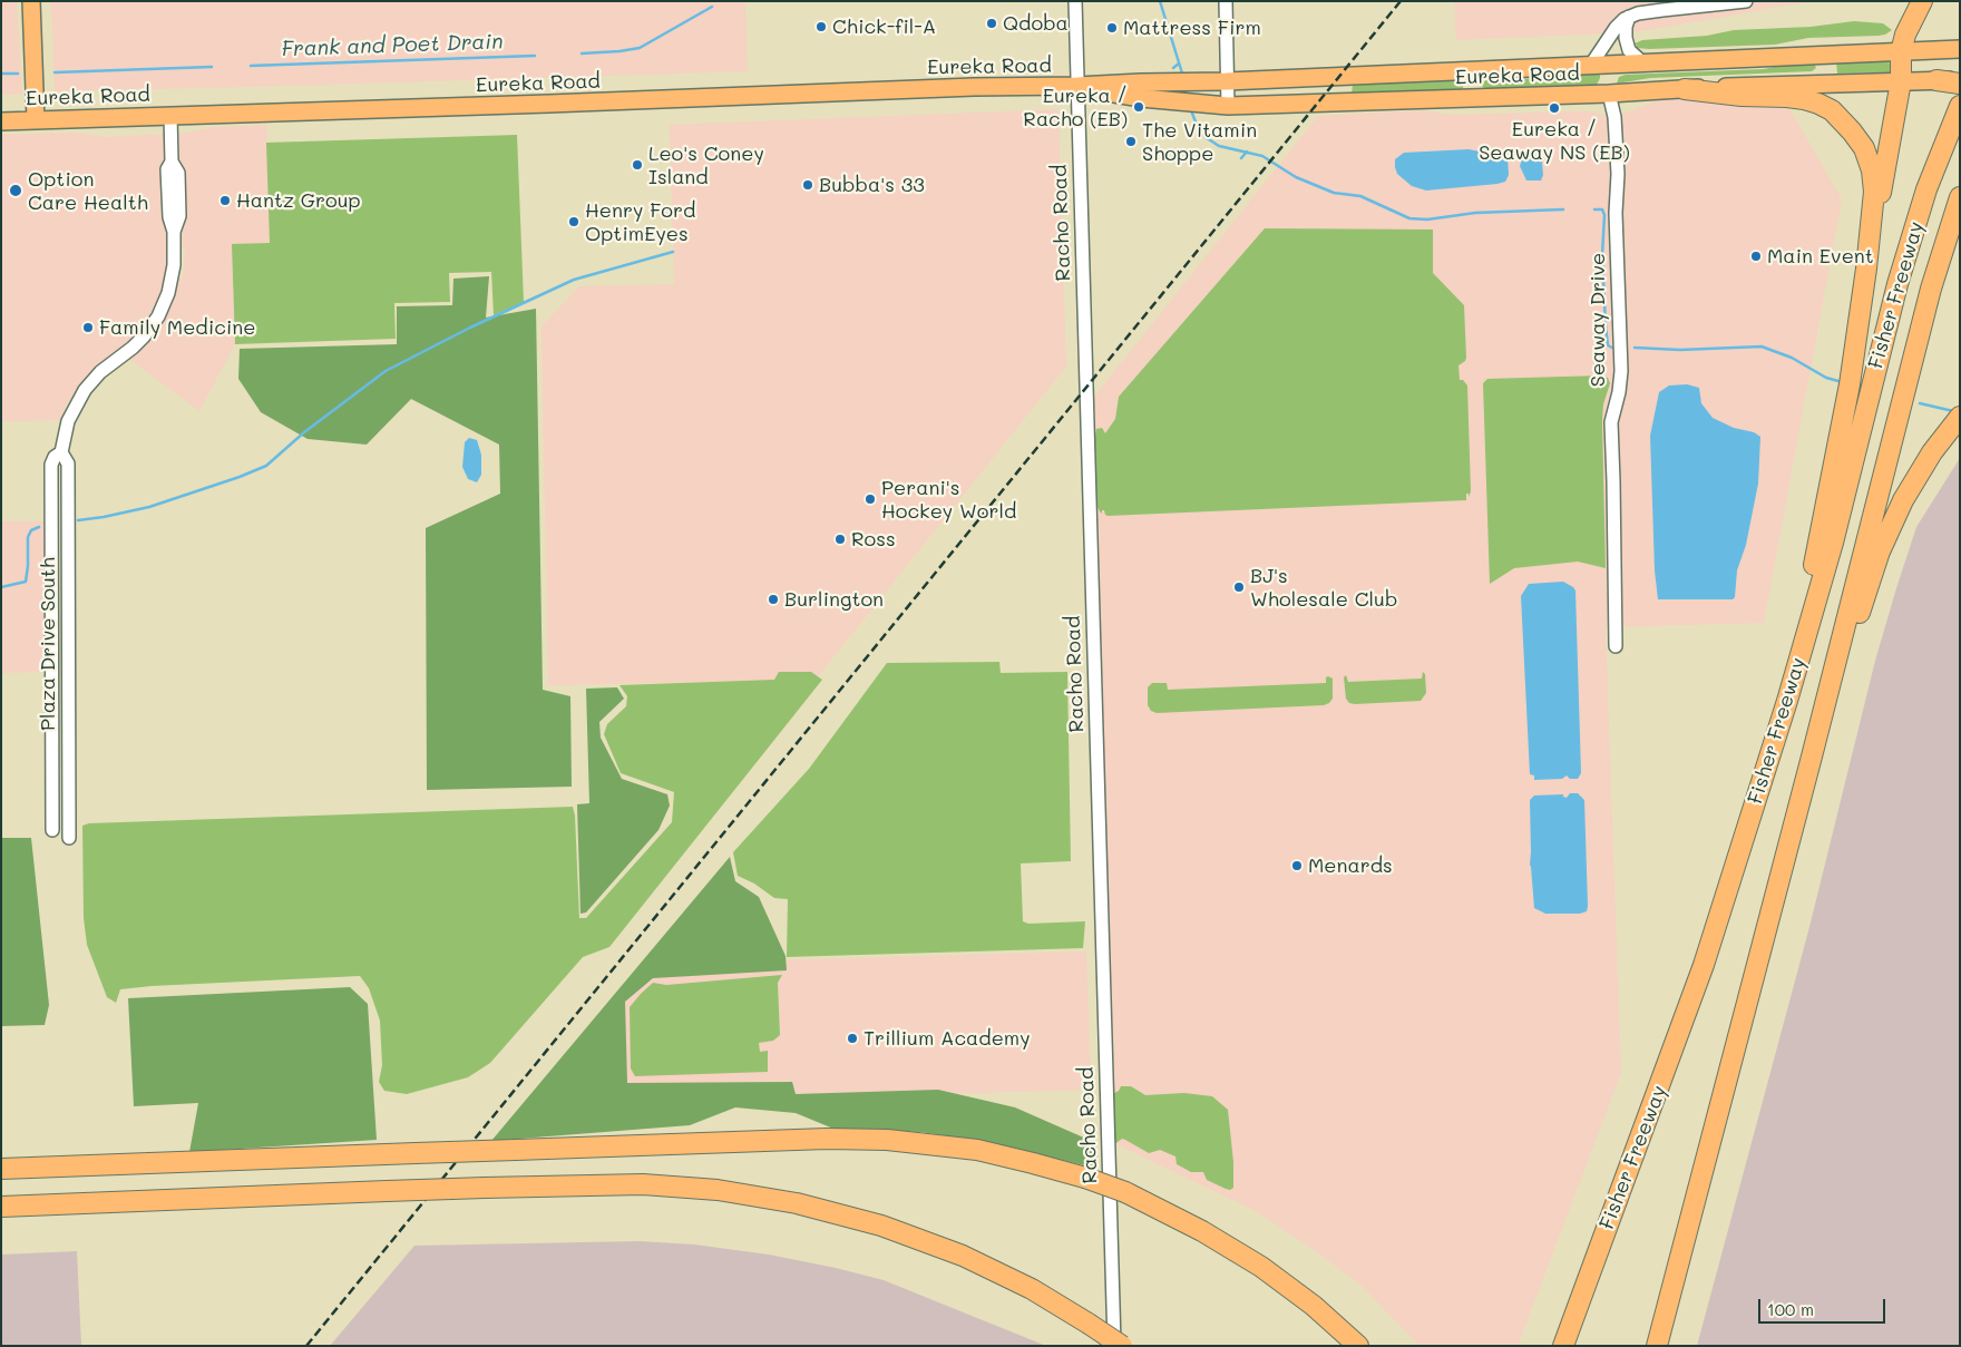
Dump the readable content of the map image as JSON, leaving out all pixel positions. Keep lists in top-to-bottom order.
{
  "streets": {
    "highway": ["Fisher Freeway"],
    "main road": ["Eureka Road"],
    "street": ["Racho Road", "Seaway Drive", "Plaza Drive South"]
  },
  "crossings": [
    ["Eureka Road", "Racho Road"],
    ["Eureka Road", "Seaway Drive"],
    ["Eureka Road", "Plaza Drive South"]
  ],
  "water": ["Frank and Poet Drain"],
  "places": [
    "Qdoba",
    "Chick-fil-A",
    "Mattress Firm",
    "Eureka / Racho (EB)",
    "Eureka / Seaway NS (EB)",
    "The Vitamin Shoppe",
    "Leo's Coney Island",
    "Bubba's 33",
    "Option Care Health",
    "Hantz Group",
    "Henry Ford OptimEyes",
    "Main Event",
    "Family Medicine",
    "Perani's Hockey World",
    "Ross",
    "BJ's Wholesale Club",
    "Burlington",
    "Menards",
    "Trillium Academy"
  ],
  "scale_bar": "100 m"
}
